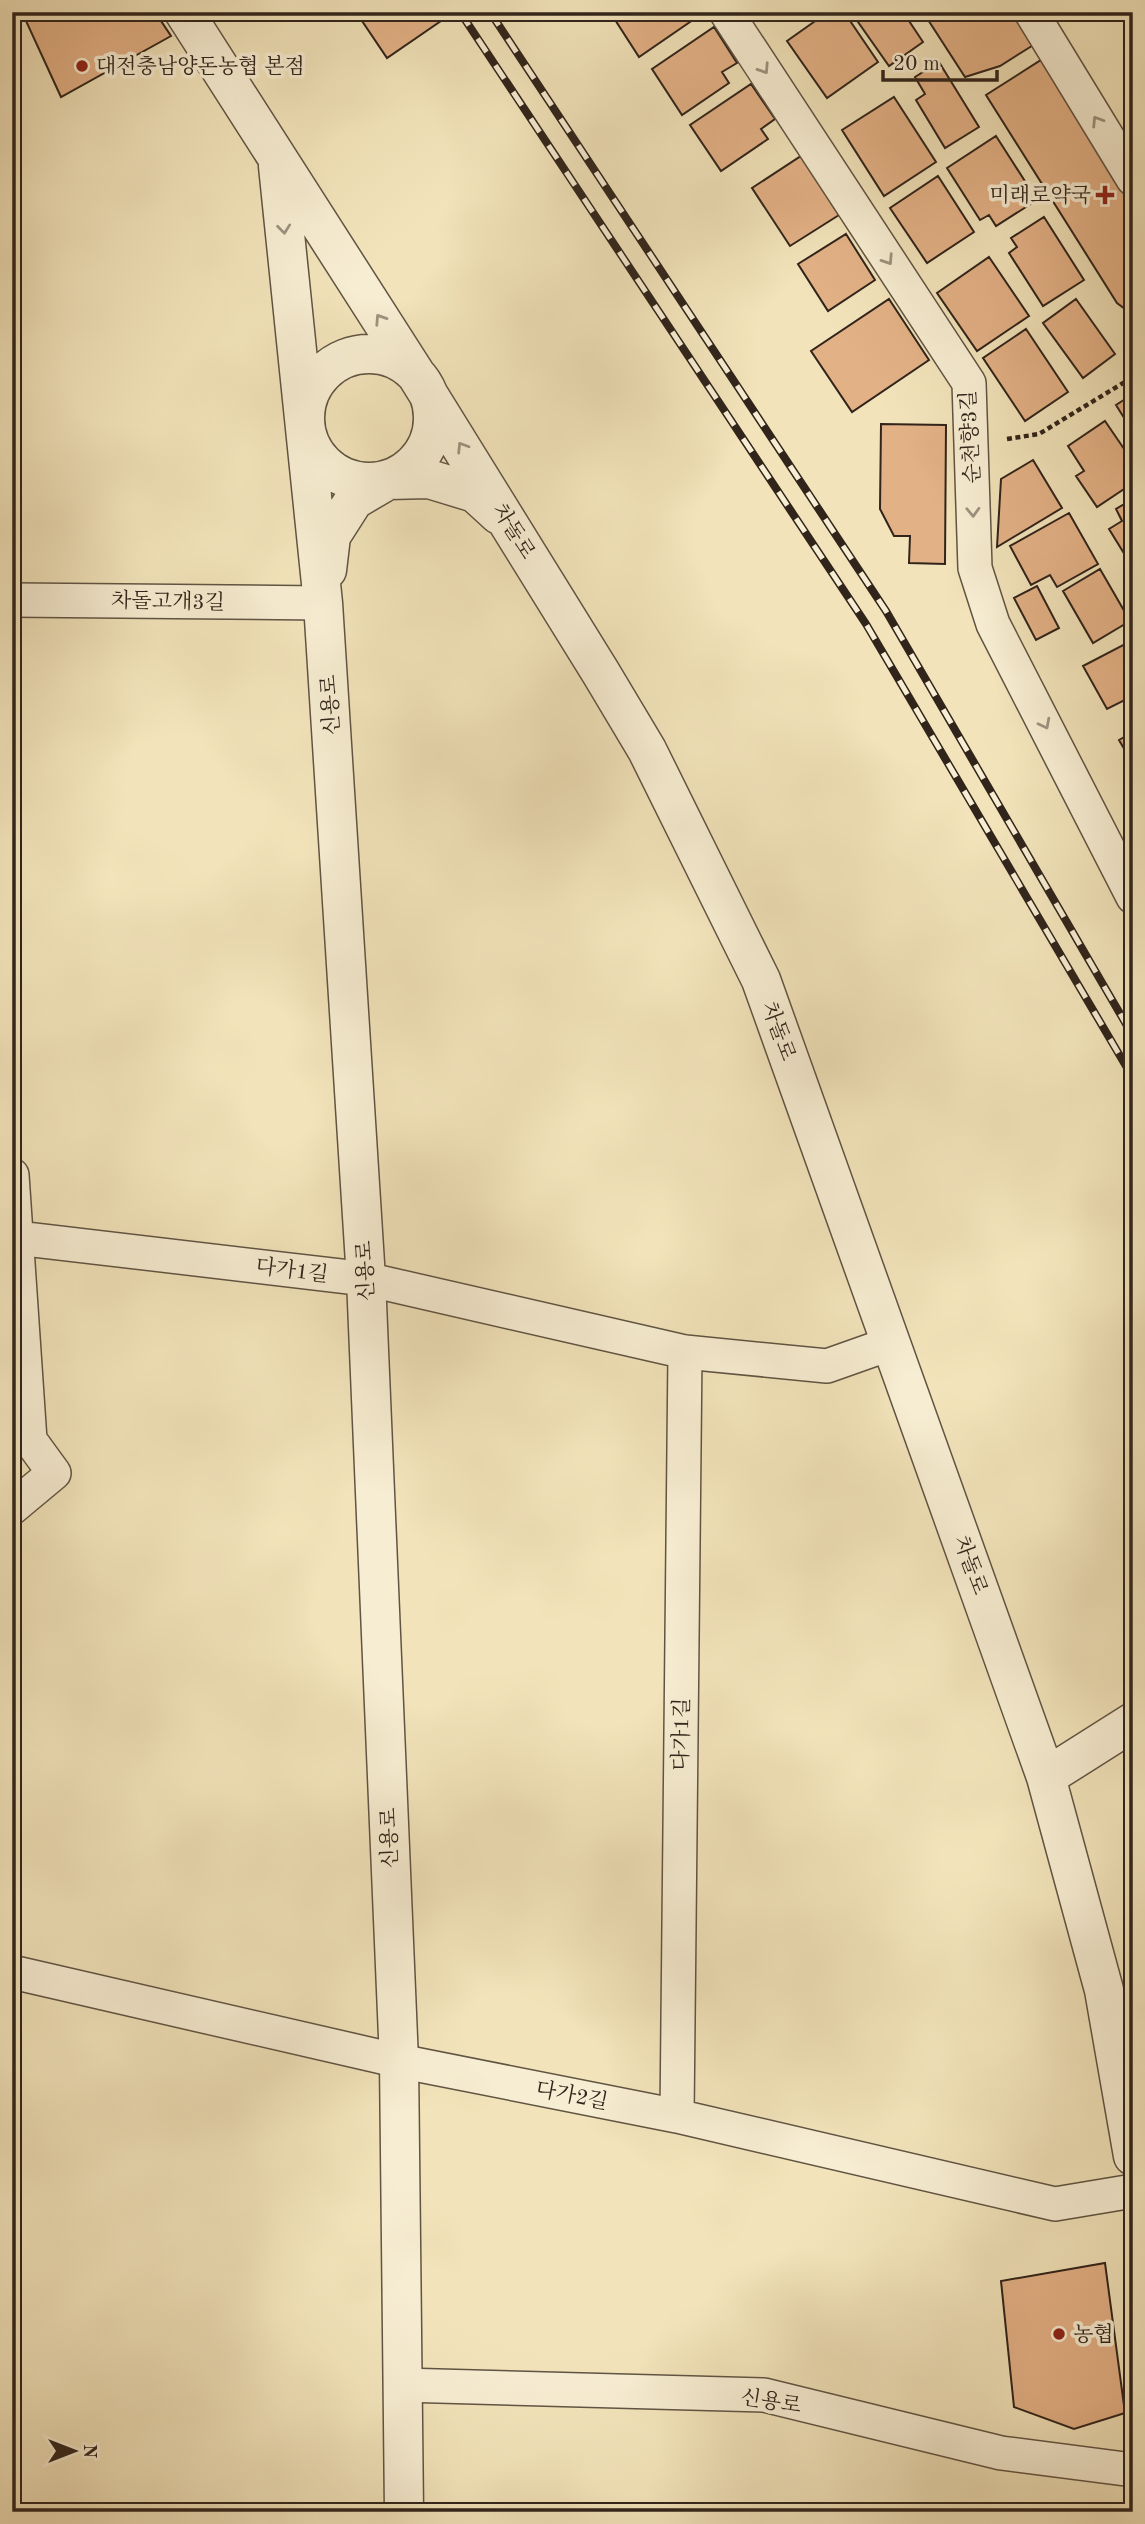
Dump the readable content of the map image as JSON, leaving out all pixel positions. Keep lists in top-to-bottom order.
{
  "streets": {
    "street": [
      "순천향3길",
      "차돌로",
      "차돌고개3길",
      "신용로",
      "다가1길",
      "다가2길"
    ]
  },
  "crossings": [
    ["차돌로", "신용로"],
    ["차돌로", "다가1길"],
    ["차돌고개3길", "신용로"],
    ["신용로", "다가1길"],
    ["신용로", "다가2길"],
    ["다가1길", "다가2길"]
  ],
  "one_way": ["순천향3길"],
  "places": {
    "other": ["대전충남양돈농협 본점", "농협"],
    "health": ["미래로약국"]
  },
  "scale_bar": "20 m",
  "north": "right"
}
